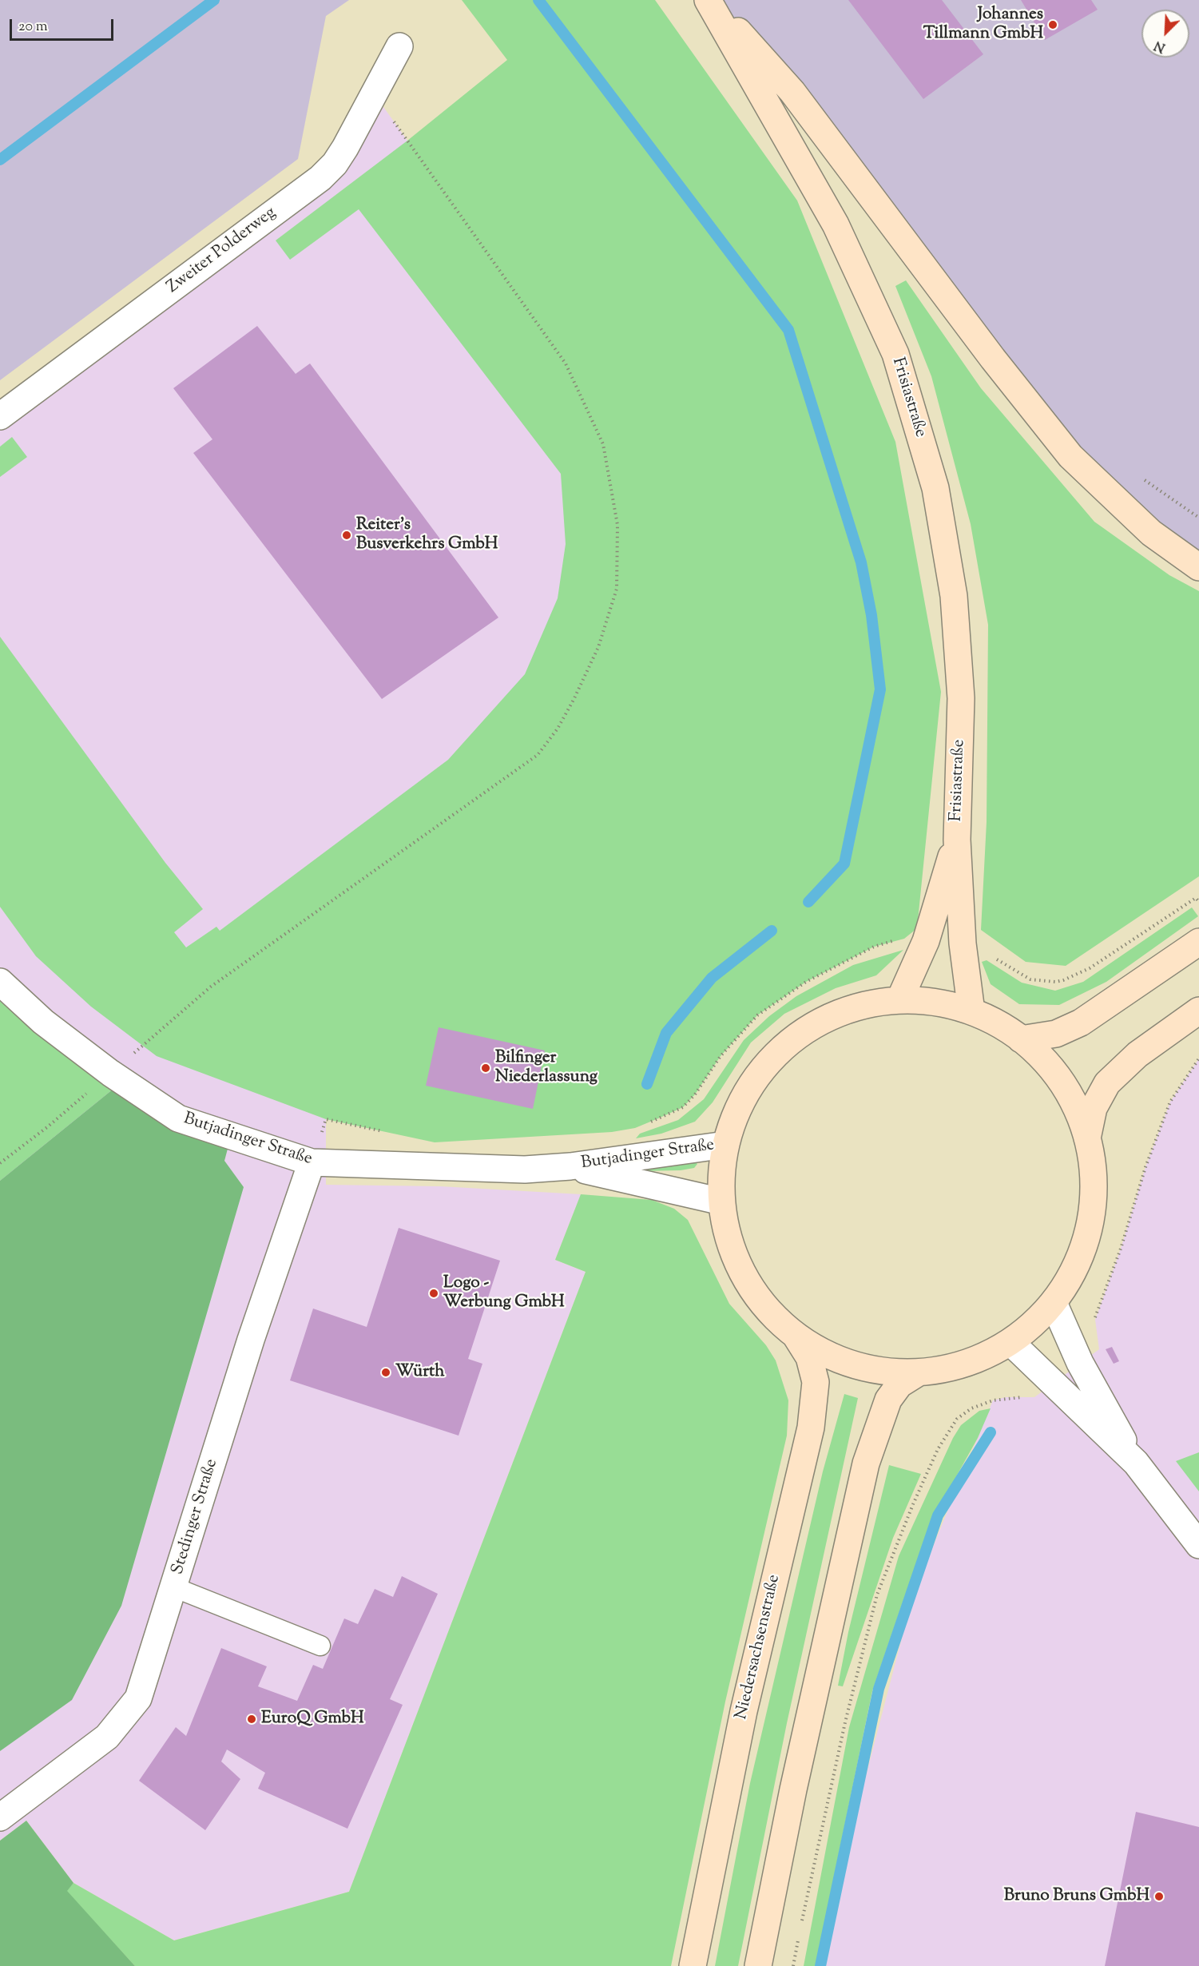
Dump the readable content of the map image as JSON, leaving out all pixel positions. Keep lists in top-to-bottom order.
{
  "streets": {
    "main road": ["Frisiastraße", "Niedersachsenstraße"],
    "street": ["Zweiter Polderweg", "Butjadinger Straße", "Stedinger Straße"]
  },
  "crossings": [
    ["Frisiastraße", "Niedersachsenstraße"],
    ["Butjadinger Straße", "Stedinger Straße"],
    ["Butjadinger Straße", "Niedersachsenstraße"]
  ],
  "places": [
    "Johannes Tillmann GmbH",
    "Reiter's Busverkehrs GmbH",
    "Bilfinger Niederlassung",
    "Logo - Werbung GmbH",
    "Würth",
    "EuroQ GmbH",
    "Bruno Bruns GmbH"
  ],
  "scale_bar": "20 m",
  "north": "bottom left"
}
